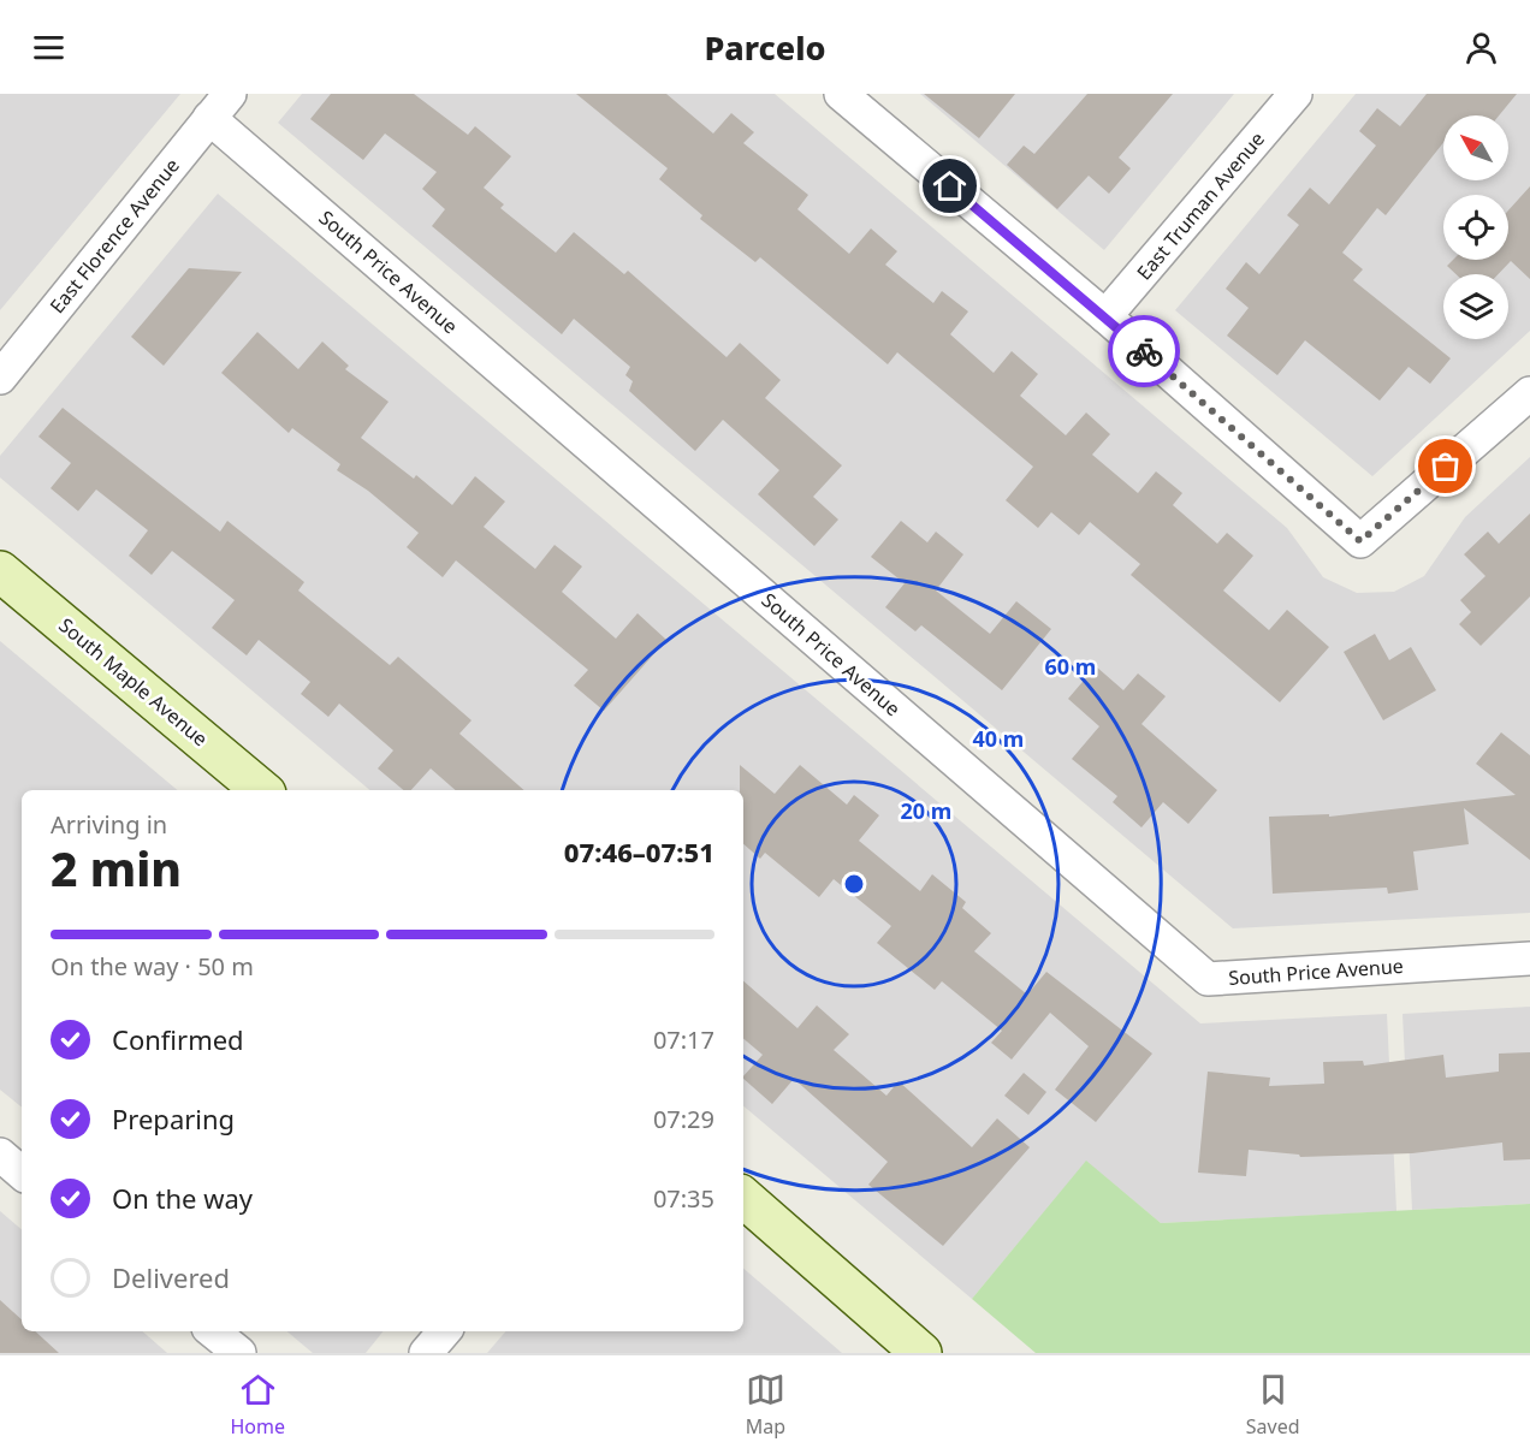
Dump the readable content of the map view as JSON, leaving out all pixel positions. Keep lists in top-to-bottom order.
{
  "streets": {
    "main road": ["South Maple Avenue"],
    "street": ["East Truman Avenue", "East Florence Avenue", "South Price Avenue"]
  },
  "crossings": [
    ["East Florence Avenue", "South Price Avenue"]
  ],
  "north": "top left",
  "page": {
    "header": "Parcelo",
    "heading": ["2 min", "Arriving in", "07:46–07:51"],
    "bar": "On the way · 50 m",
    "list": [
      ["Confirmed", "07:17"],
      ["Preparing", "07:29"],
      ["On the way", "07:35"],
      "Delivered"
    ],
    "tabs": ["Home", "Map", "Saved"]
  },
  "rings": ["60 m", "40 m", "20 m"]
}
